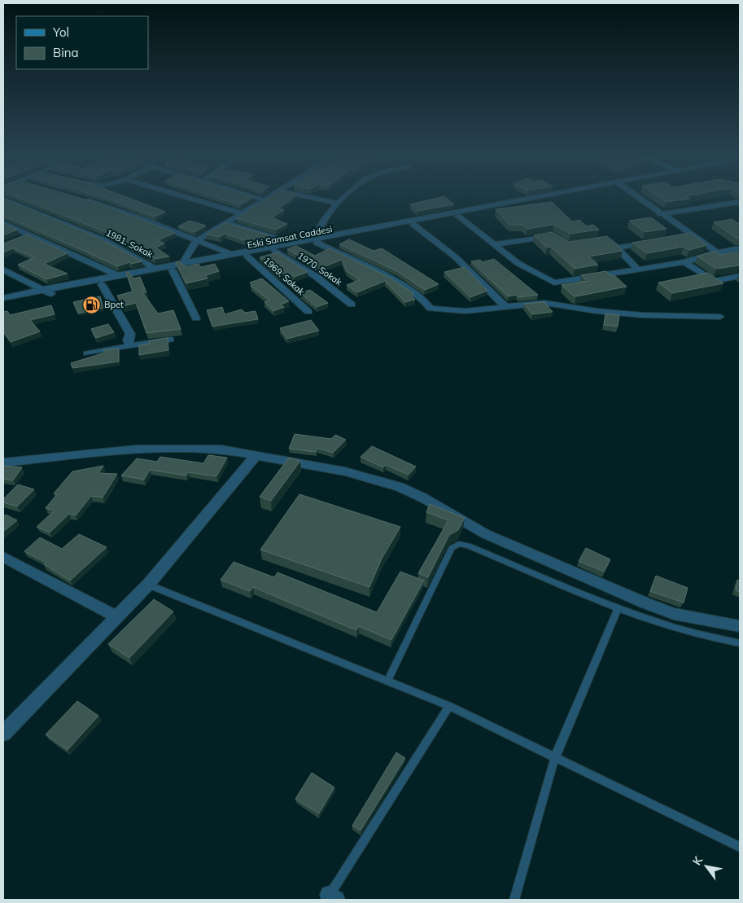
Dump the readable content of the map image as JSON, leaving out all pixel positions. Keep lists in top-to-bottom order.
{
  "streets": {
    "street": [
      "Eski Samsat Caddesi",
      "1981. Sokak",
      "1970. Sokak",
      "1969. Sokak"
    ]
  },
  "crossings": [
    ["Eski Samsat Caddesi", "1981. Sokak"],
    ["Eski Samsat Caddesi", "1970. Sokak"],
    ["Eski Samsat Caddesi", "1969. Sokak"]
  ],
  "places": {
    "fuel station": ["Bpet"]
  },
  "legend": ["Yol", "Bina"],
  "north": "top left"
}
